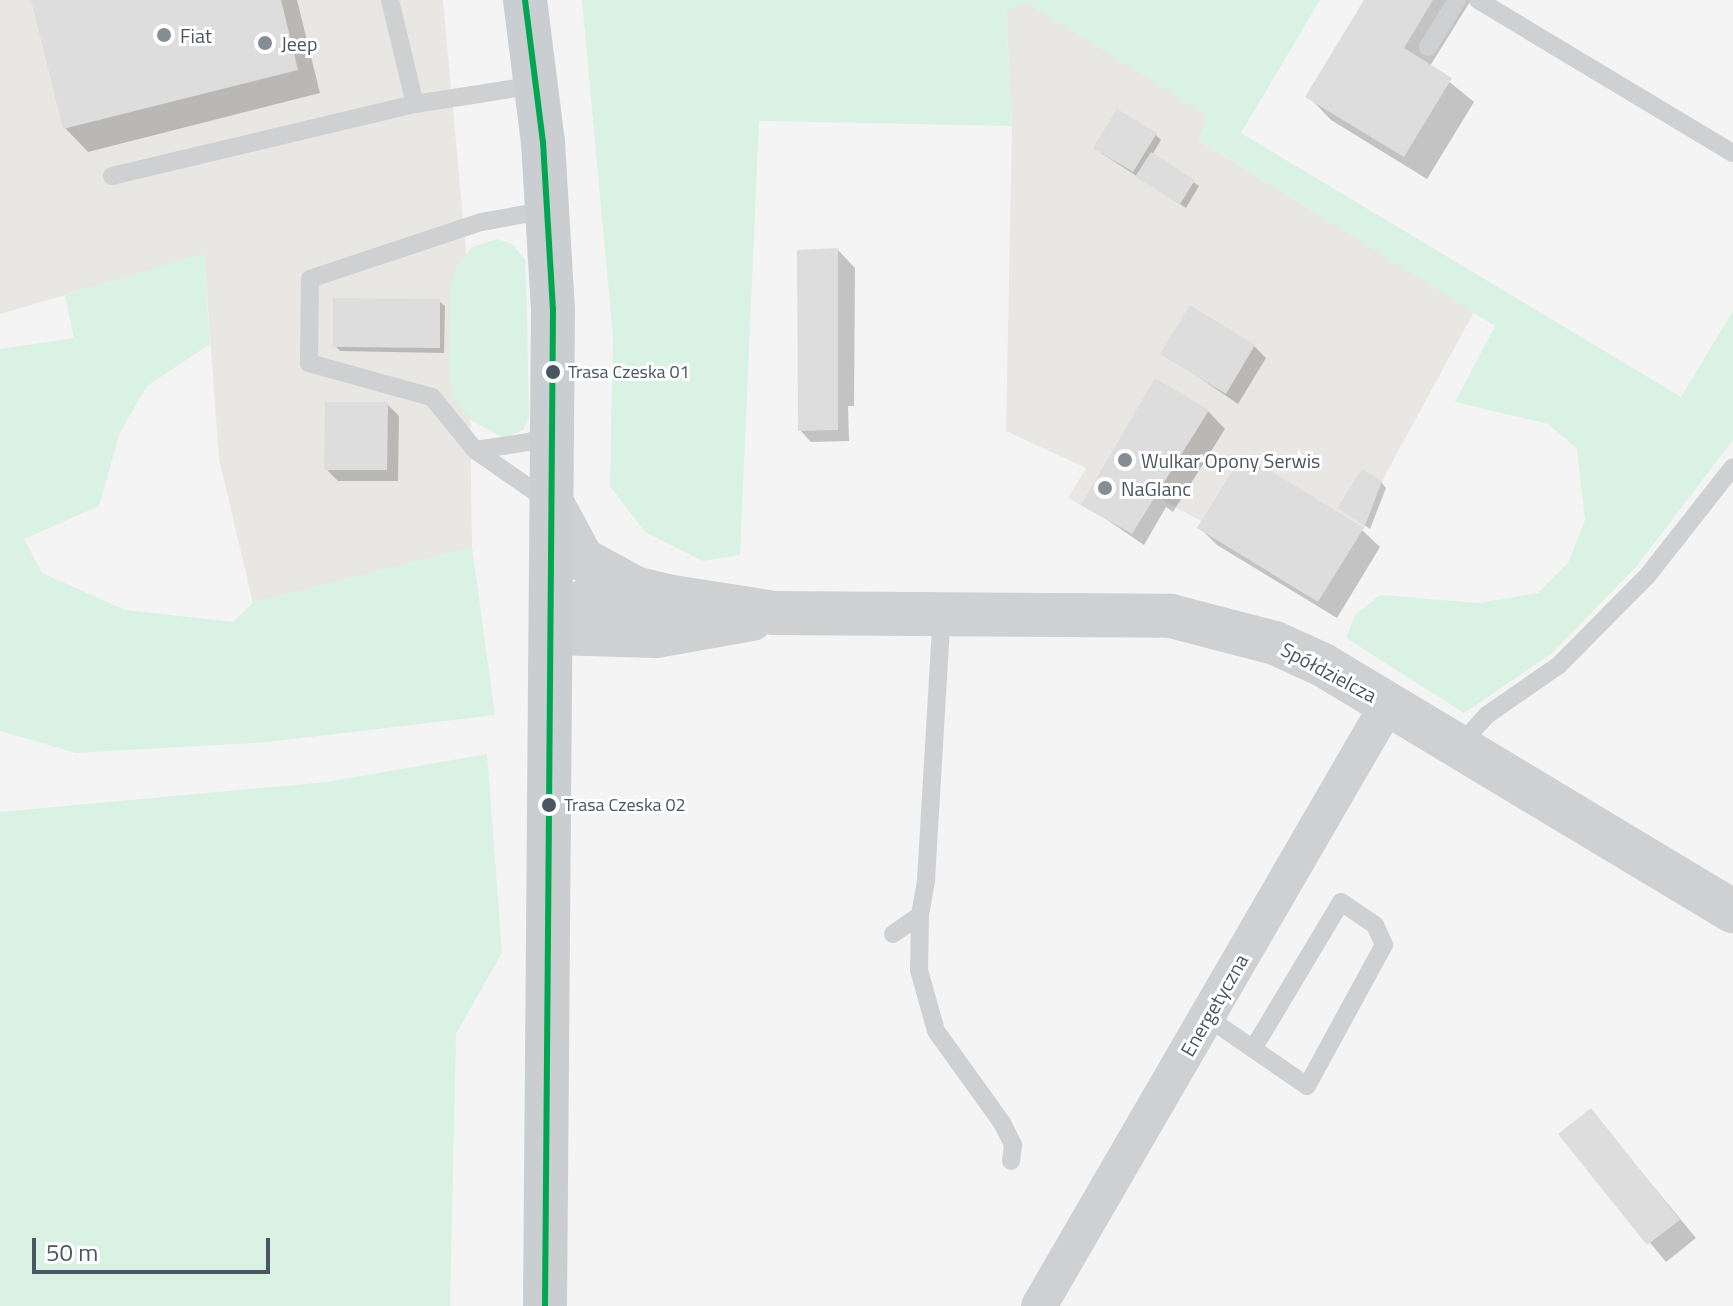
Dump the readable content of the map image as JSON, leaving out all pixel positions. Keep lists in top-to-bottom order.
{
  "streets": {
    "main road": ["Spółdzielcza"],
    "street": ["Energetyczna"]
  },
  "crossings": [
    ["Spółdzielcza", "Energetyczna"]
  ],
  "places": [
    "Fiat",
    "Jeep",
    "Trasa Czeska 01",
    "Wulkar Opony Serwis",
    "NaGlanc",
    "Trasa Czeska 02"
  ],
  "scale_bar": "50 m"
}
